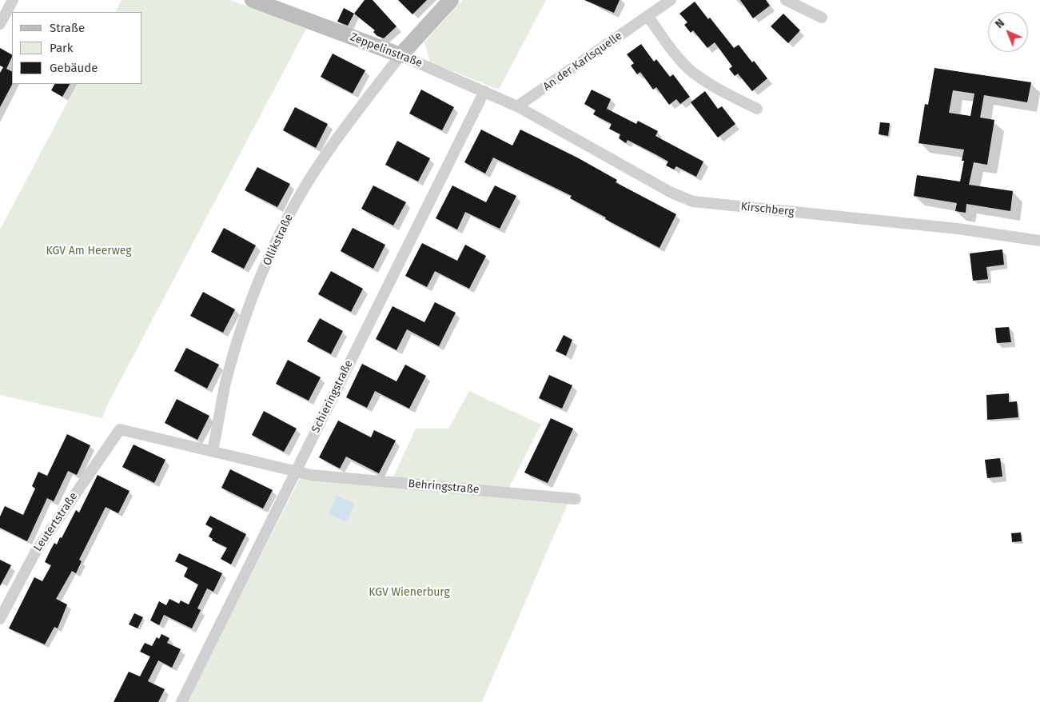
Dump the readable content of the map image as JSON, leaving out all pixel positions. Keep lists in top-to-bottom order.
{
  "streets": {
    "street": [
      "Zeppelinstraße",
      "An der Karlsquelle",
      "Kirschberg",
      "Ollikstraße",
      "Schieringstraße",
      "Behringstraße",
      "Leutertstraße"
    ]
  },
  "crossings": [
    ["Zeppelinstraße", "An der Karlsquelle"],
    ["Zeppelinstraße", "Kirschberg"],
    ["Zeppelinstraße", "Ollikstraße"],
    ["Zeppelinstraße", "Schieringstraße"],
    ["An der Karlsquelle", "Kirschberg"],
    ["Ollikstraße", "Leutertstraße"],
    ["Schieringstraße", "Behringstraße"]
  ],
  "parks": ["KGV Am Heerweg", "KGV Wienerburg"],
  "legend": ["Straße", "Park", "Gebäude"],
  "north": "top left"
}
